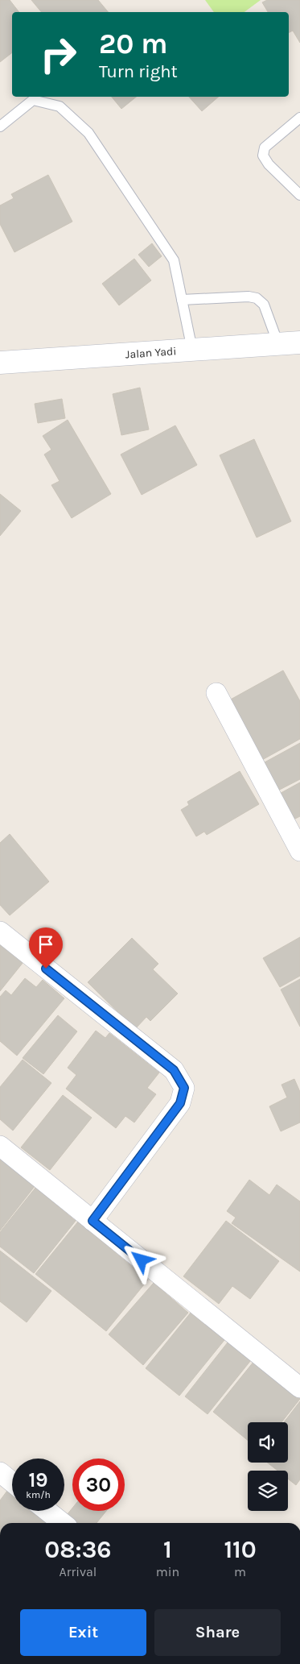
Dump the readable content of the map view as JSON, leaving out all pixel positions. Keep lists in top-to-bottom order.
{
  "streets": {
    "street": ["Jalan Yadi"]
  },
  "page": {
    "turn": ["20 m", "Turn right"],
    "speed": "19 km/h",
    "limit": "30",
    "eta": [
      "08:36",
      "Arrival",
      "1",
      "min",
      "110",
      "m"
    ],
    "buttons": ["Exit", "Share"]
  }
}
